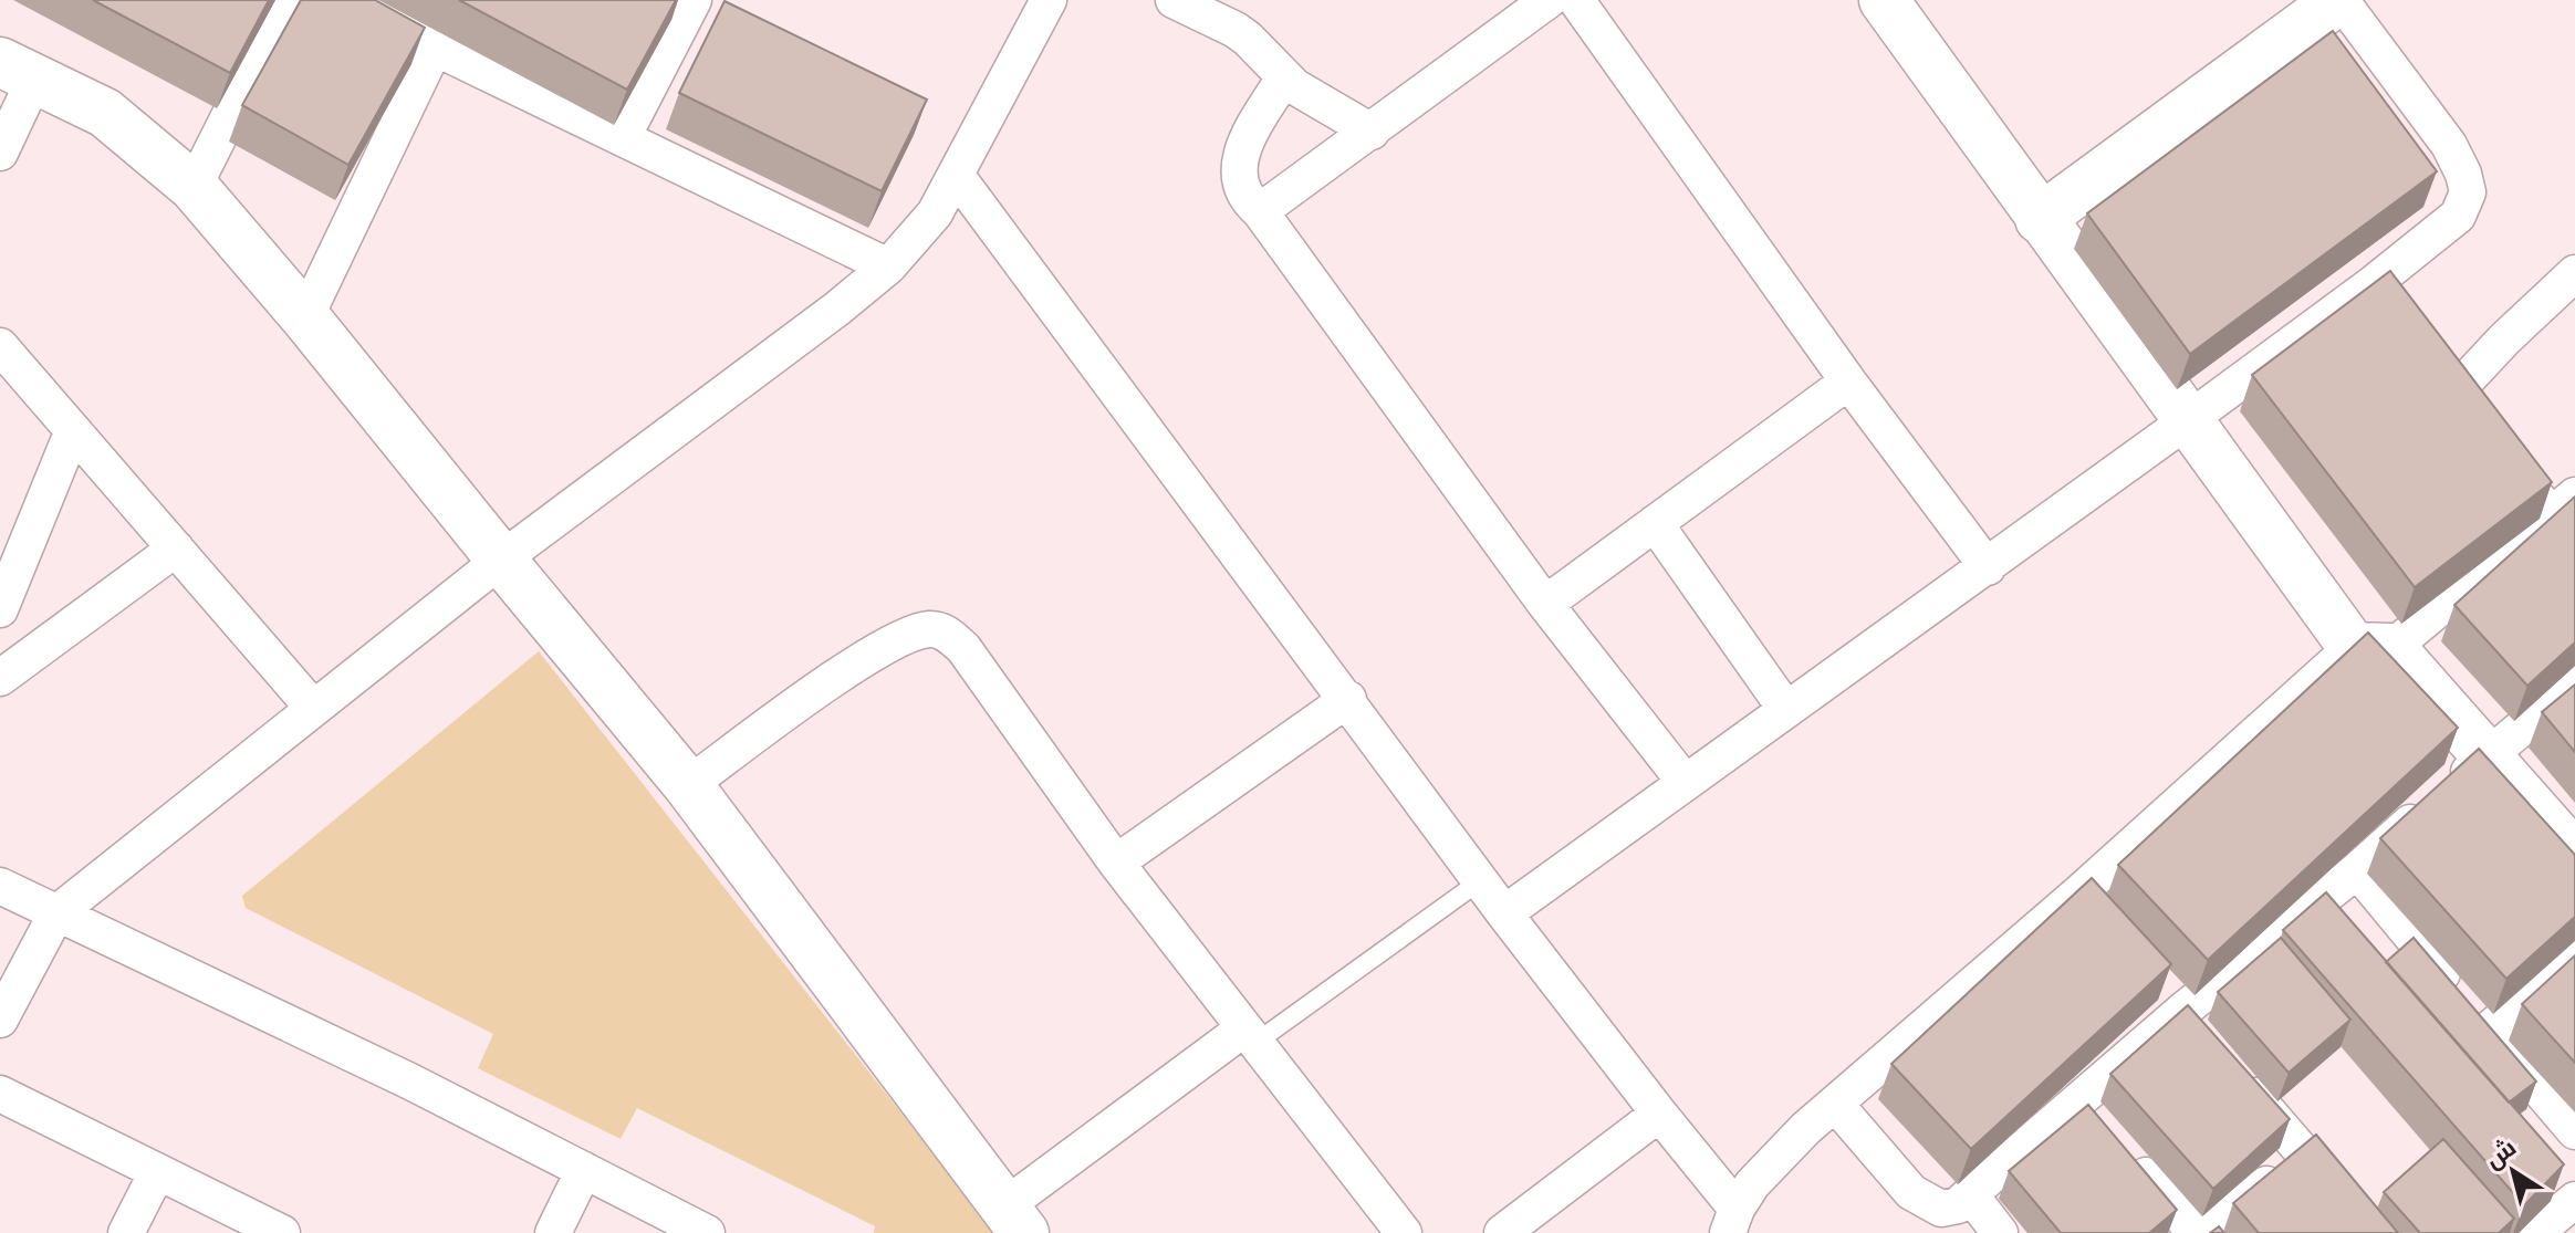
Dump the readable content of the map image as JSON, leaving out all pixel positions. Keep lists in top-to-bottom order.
{
  "north": "top left"
}
